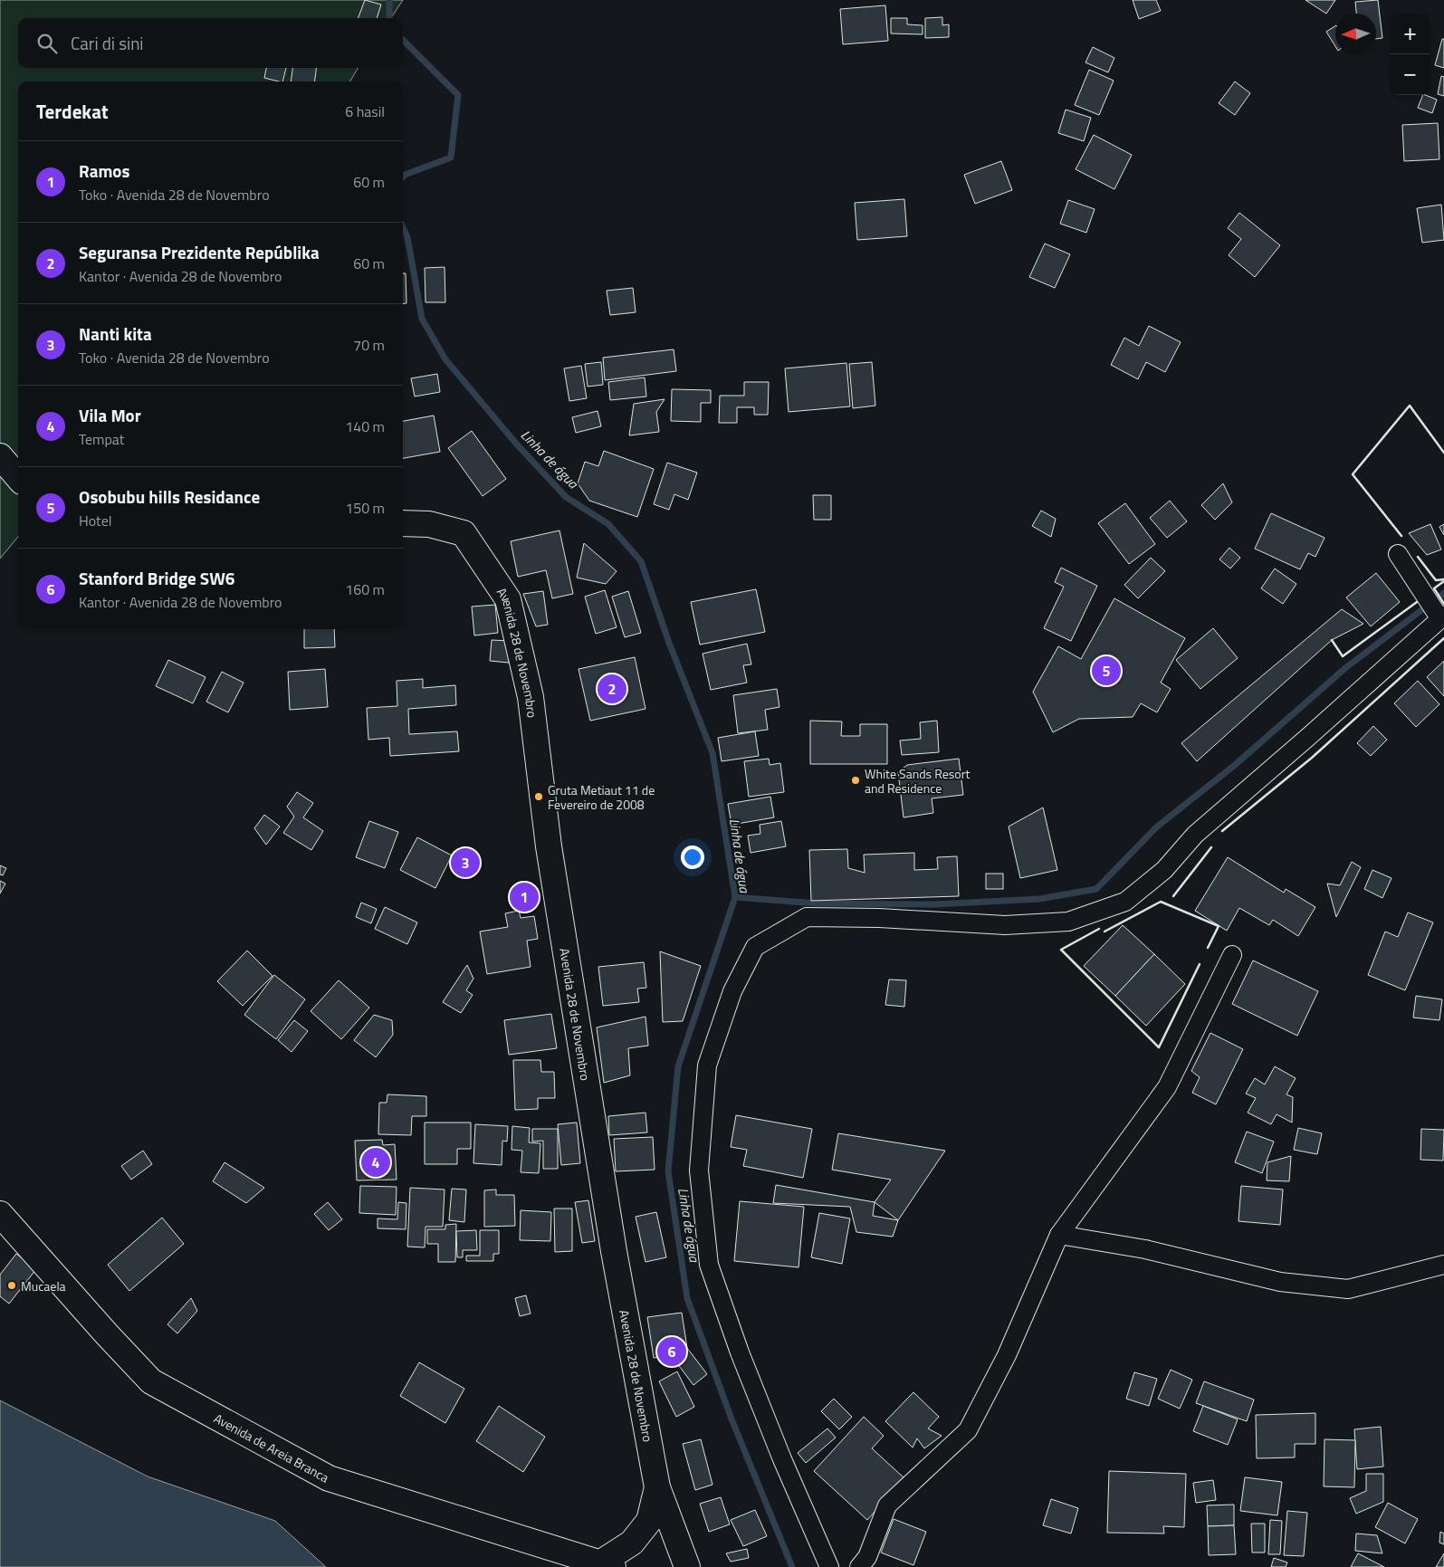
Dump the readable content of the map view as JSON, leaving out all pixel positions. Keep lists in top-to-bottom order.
{
  "streets": {
    "main road": ["Avenida 28 de Novembro", "Avenida de Areia Branca"]
  },
  "water": ["Linha de água"],
  "places": ["White Sands Resort and Residence", "Gruta Metiaut 11 de Fevereiro de 2008", "Mucaela"],
  "north": "left",
  "page": {
    "map_buttons": ["+", "−"],
    "search": "Cari di sini",
    "heading": ["Terdekat", "6 hasil"],
    "list": [
      {
        "mark": "1",
        "name": "Ramos",
        "note": "Toko · Avenida 28 de Novembro",
        "value": "60 m"
      },
      {
        "mark": "2",
        "name": "Seguransa Prezidente Repúblika",
        "note": "Kantor · Avenida 28 de Novembro",
        "value": "60 m"
      },
      {
        "mark": "3",
        "name": "Nanti kita",
        "note": "Toko · Avenida 28 de Novembro",
        "value": "70 m"
      },
      {
        "mark": "4",
        "name": "Vila Mor",
        "note": "Tempat",
        "value": "140 m"
      },
      {
        "mark": "5",
        "name": "Osobubu hills Residance",
        "note": "Hotel",
        "value": "150 m"
      },
      {
        "mark": "6",
        "name": "Stanford Bridge SW6",
        "note": "Kantor · Avenida 28 de Novembro",
        "value": "160 m"
      }
    ],
    "pins": [
      "5",
      "2",
      "3",
      "1",
      "4",
      "6"
    ]
  }
}
